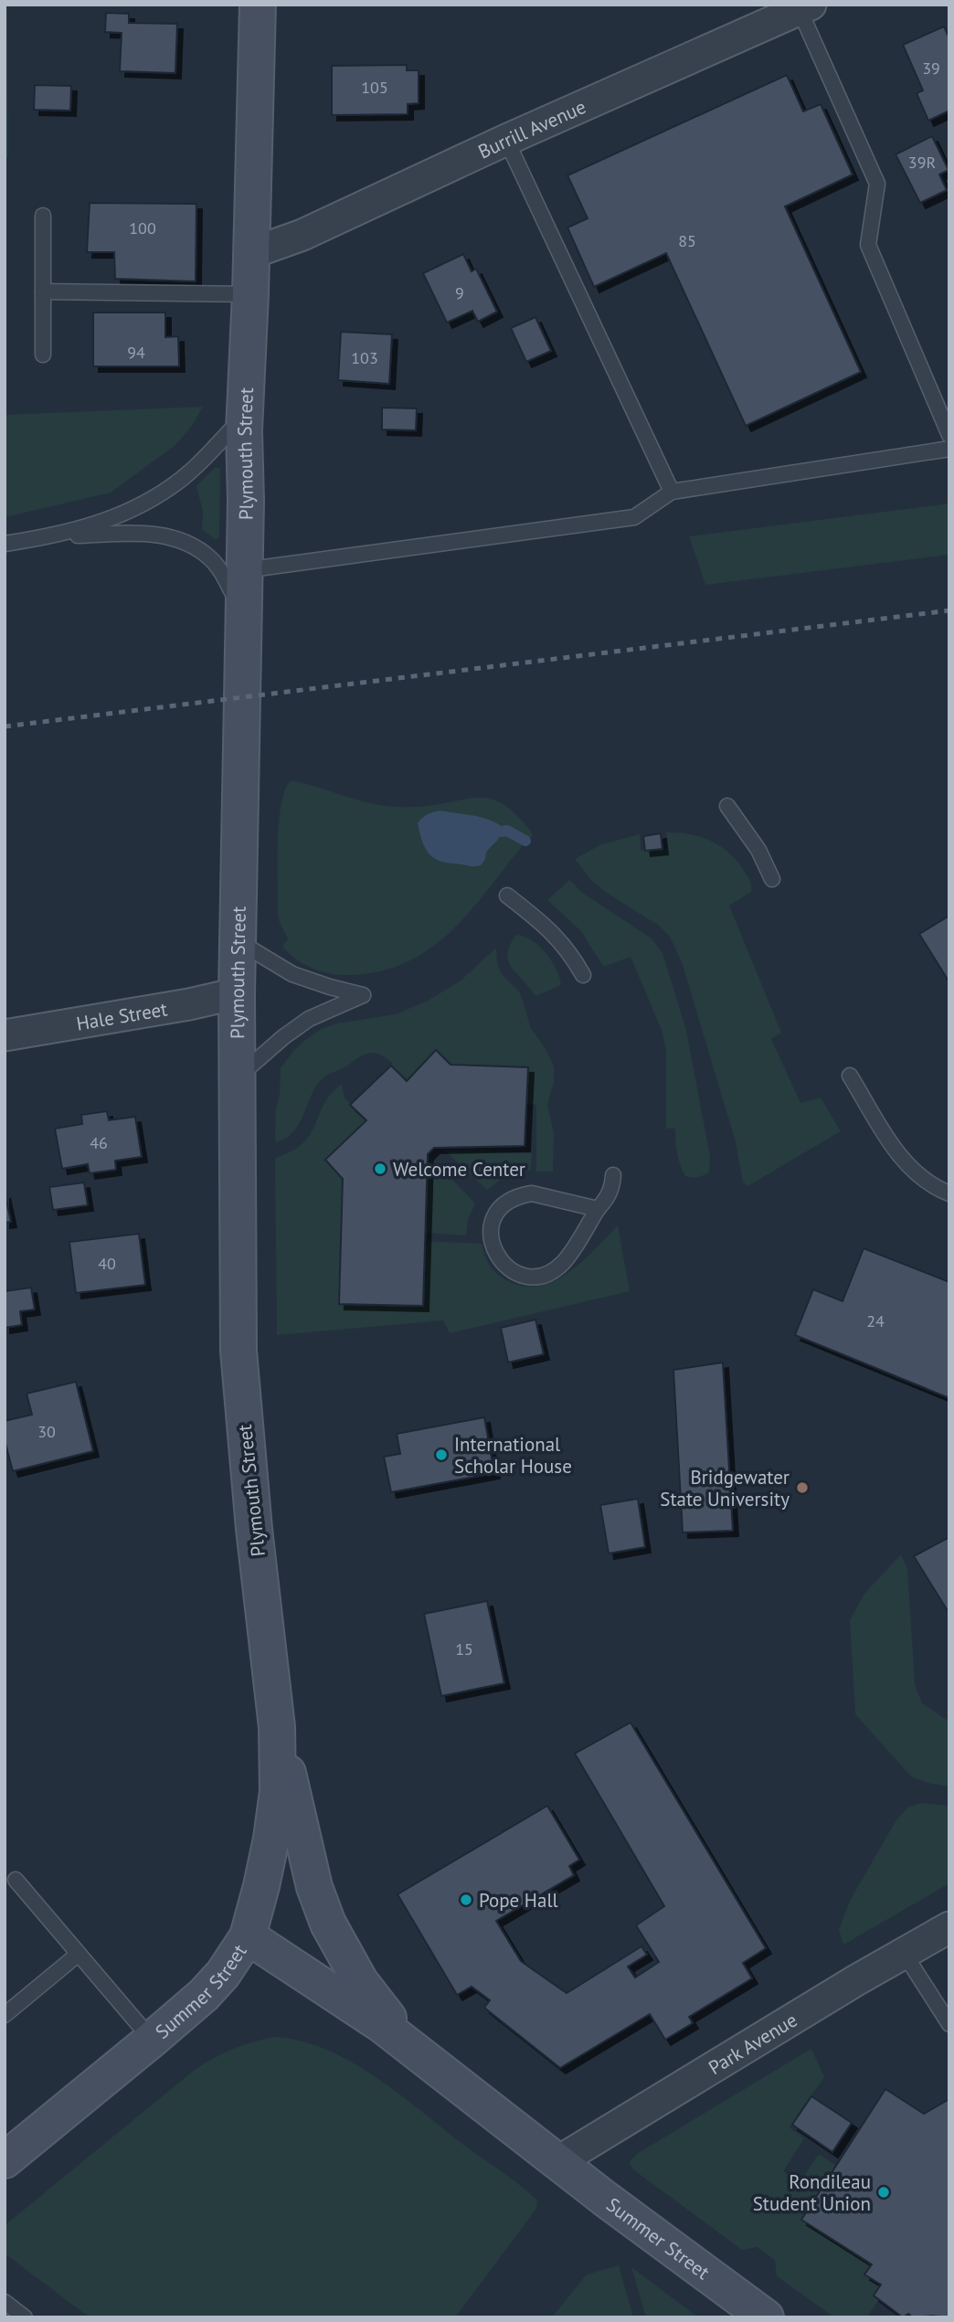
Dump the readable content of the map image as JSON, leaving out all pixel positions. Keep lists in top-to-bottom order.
{
  "streets": {
    "main road": ["Plymouth Street", "Summer Street"],
    "street": ["Burrill Avenue", "Hale Street", "Park Avenue"]
  },
  "crossings": [
    ["Burrill Avenue", "Plymouth Street"],
    ["Plymouth Street", "Hale Street"],
    ["Plymouth Street", "Summer Street"],
    ["Summer Street", "Park Avenue"]
  ],
  "places": [
    "Welcome Center",
    "International Scholar House",
    "Bridgewater State University",
    "Pope Hall",
    "Rondileau Student Union"
  ],
  "house_numbers": [
    "39",
    "105",
    "39R",
    "100",
    "85",
    "9",
    "94",
    "103",
    "46",
    "40",
    "24",
    "30",
    "15"
  ]
}
